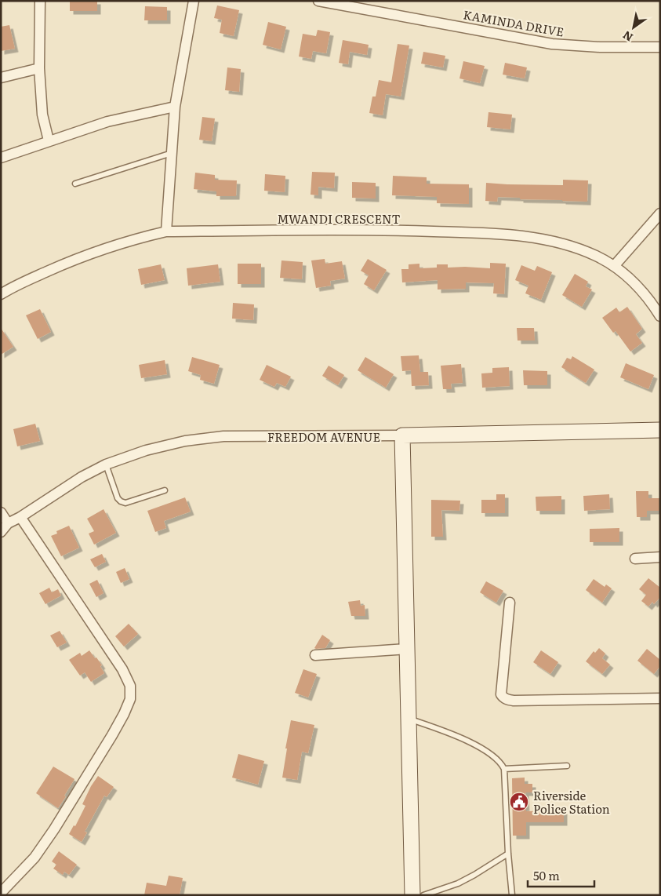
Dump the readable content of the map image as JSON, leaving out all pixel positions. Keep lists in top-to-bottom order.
{
  "streets": {
    "main road": ["FREEDOM AVENUE"],
    "street": ["KAMINDA DRIVE", "MWANDI CRESCENT"]
  },
  "places": {
    "public building": ["Riverside Police Station"]
  },
  "scale_bar": "50 m",
  "north": "bottom left"
}
